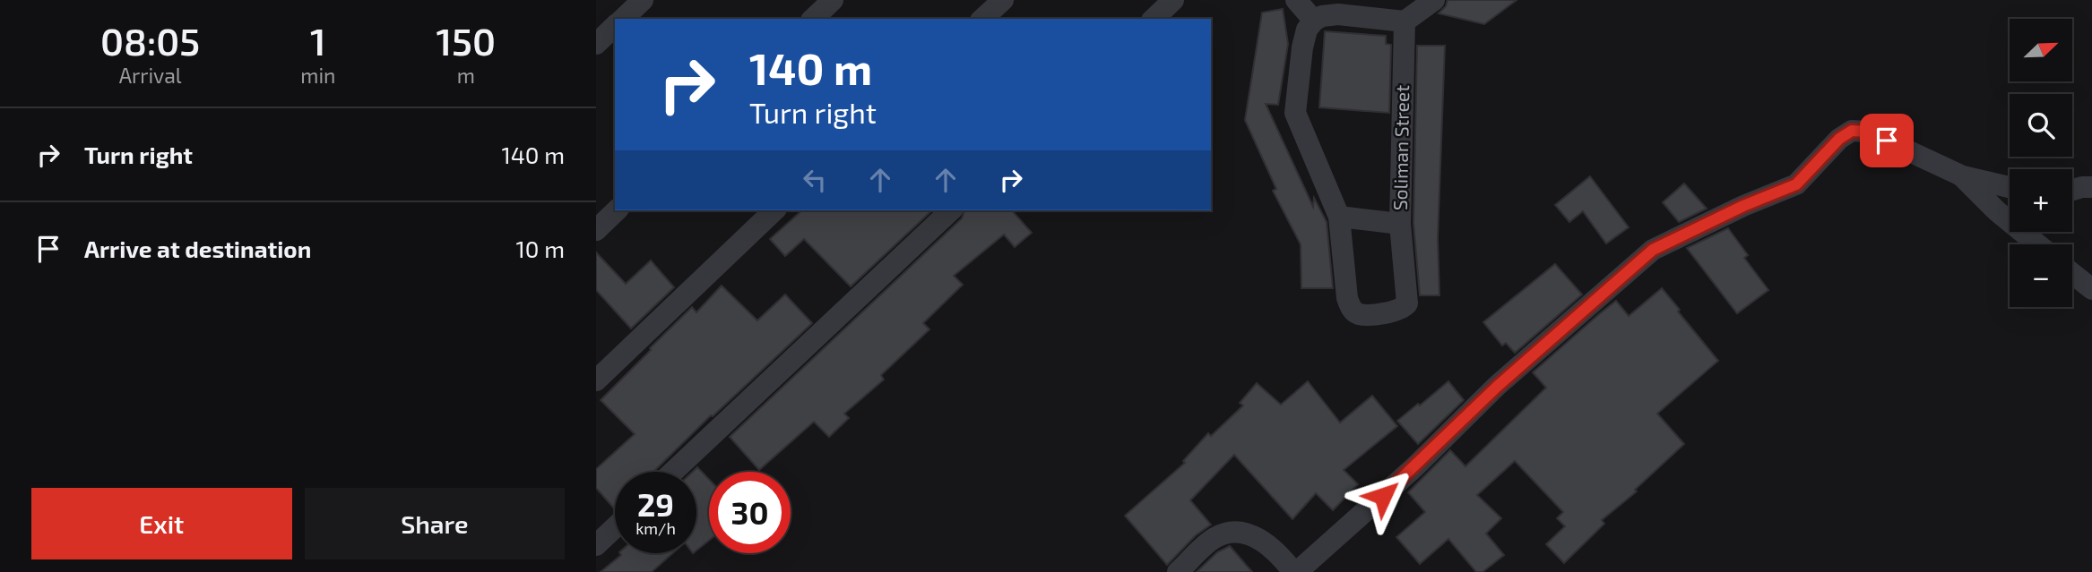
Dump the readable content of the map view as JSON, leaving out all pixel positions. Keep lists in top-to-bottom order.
{
  "streets": {
    "street": ["Soliman Street"]
  },
  "north": "top right",
  "page": {
    "eta": [
      "08:05",
      "Arrival",
      "1",
      "min",
      "150",
      "m"
    ],
    "map_buttons": ["+", "−"],
    "turn": ["140 m", "Turn right"],
    "list": [
      {
        "name": "Turn right",
        "value": "140 m"
      },
      {
        "name": "Arrive at destination",
        "value": "10 m"
      }
    ],
    "speed": "29 km/h",
    "limit": "30",
    "buttons": ["Exit", "Share"]
  }
}
